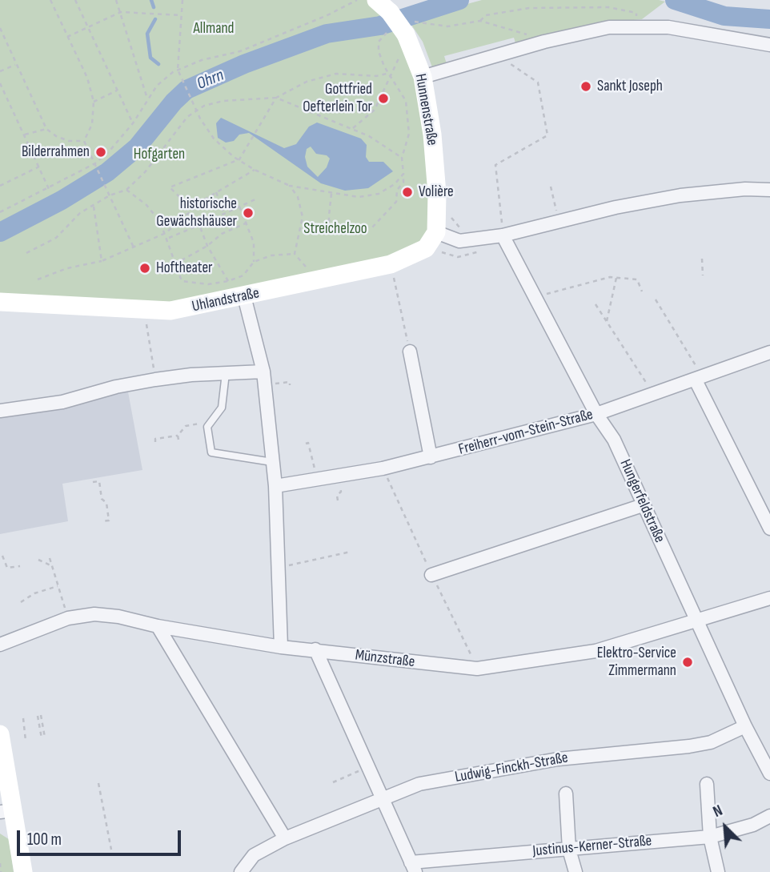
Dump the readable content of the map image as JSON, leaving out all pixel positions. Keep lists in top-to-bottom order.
{
  "streets": {
    "main road": ["Hunnenstraße", "Uhlandstraße"],
    "street": [
      "Freiherr-vom-Stein-Straße",
      "Hungerfeldstraße",
      "Münzstraße",
      "Ludwig-Finckh-Straße",
      "Justinus-Kerner-Straße"
    ]
  },
  "crossings": [
    ["Hunnenstraße", "Uhlandstraße"],
    ["Freiherr-vom-Stein-Straße", "Hungerfeldstraße"],
    ["Hungerfeldstraße", "Münzstraße"],
    ["Hungerfeldstraße", "Ludwig-Finckh-Straße"]
  ],
  "water": ["Ohrn"],
  "parks": ["Allmand", "Hofgarten", "Streichelzoo"],
  "places": [
    "Sankt Joseph",
    "Gottfried Oefterlein Tor",
    "Bilderrahmen",
    "Volière",
    "historische Gewächshäuser",
    "Hoftheater",
    "Elektro-Service Zimmermann"
  ],
  "scale_bar": "100 m",
  "north": "top left"
}
